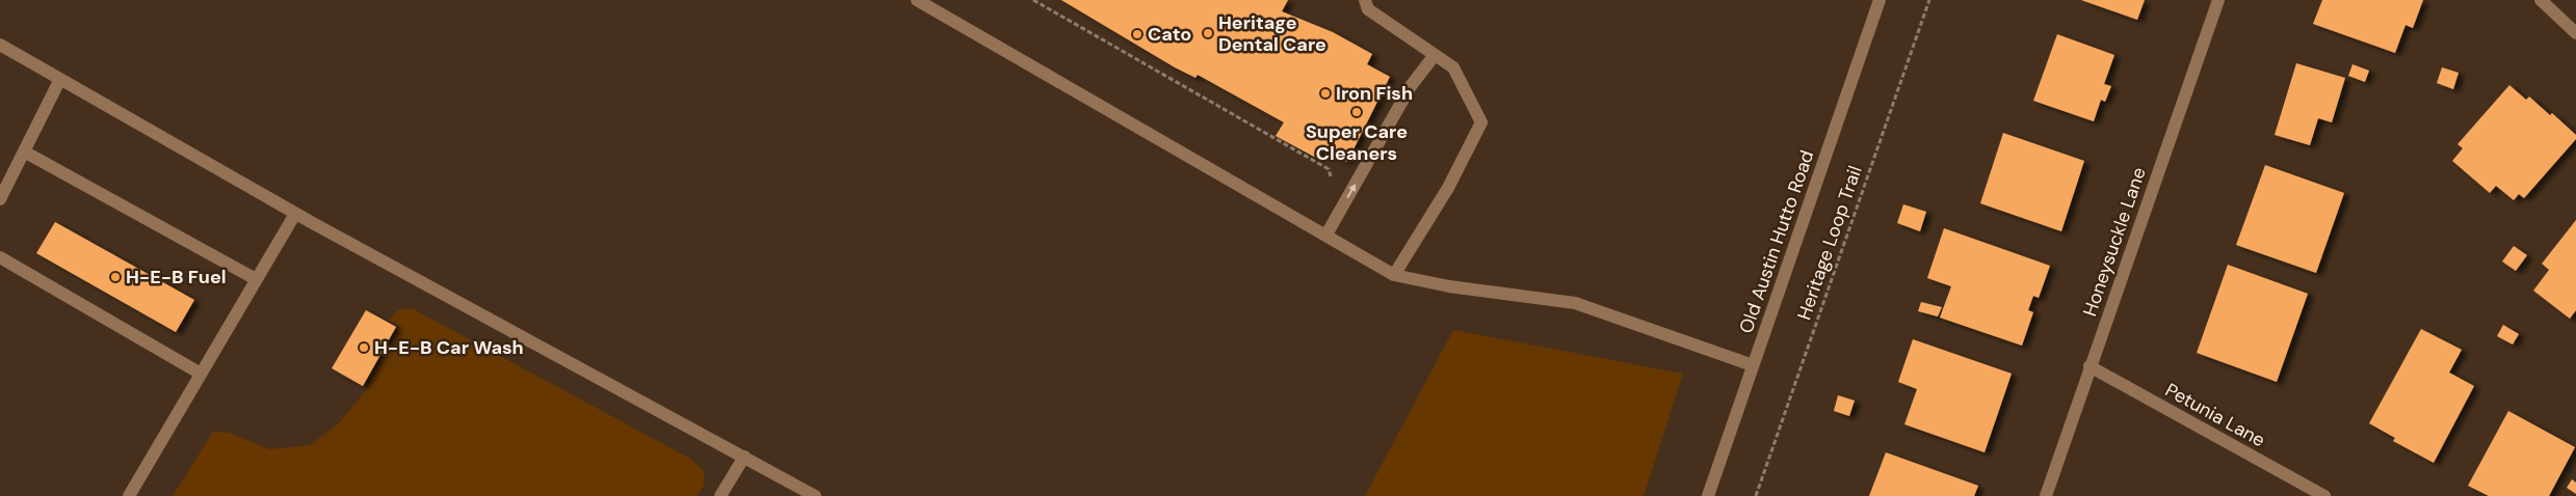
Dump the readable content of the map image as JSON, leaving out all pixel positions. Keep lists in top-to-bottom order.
{
  "streets": {
    "street": ["Old Austin Hutto Road", "Honeysuckle Lane", "Petunia Lane"],
    "path": ["Heritage Loop Trail"]
  },
  "crossings": [
    ["Honeysuckle Lane", "Petunia Lane"]
  ],
  "places": [
    "Heritage Dental Care",
    "Cato",
    "Iron Fish",
    "Super Care Cleaners",
    "H-E-B Fuel",
    "H-E-B Car Wash"
  ]
}
